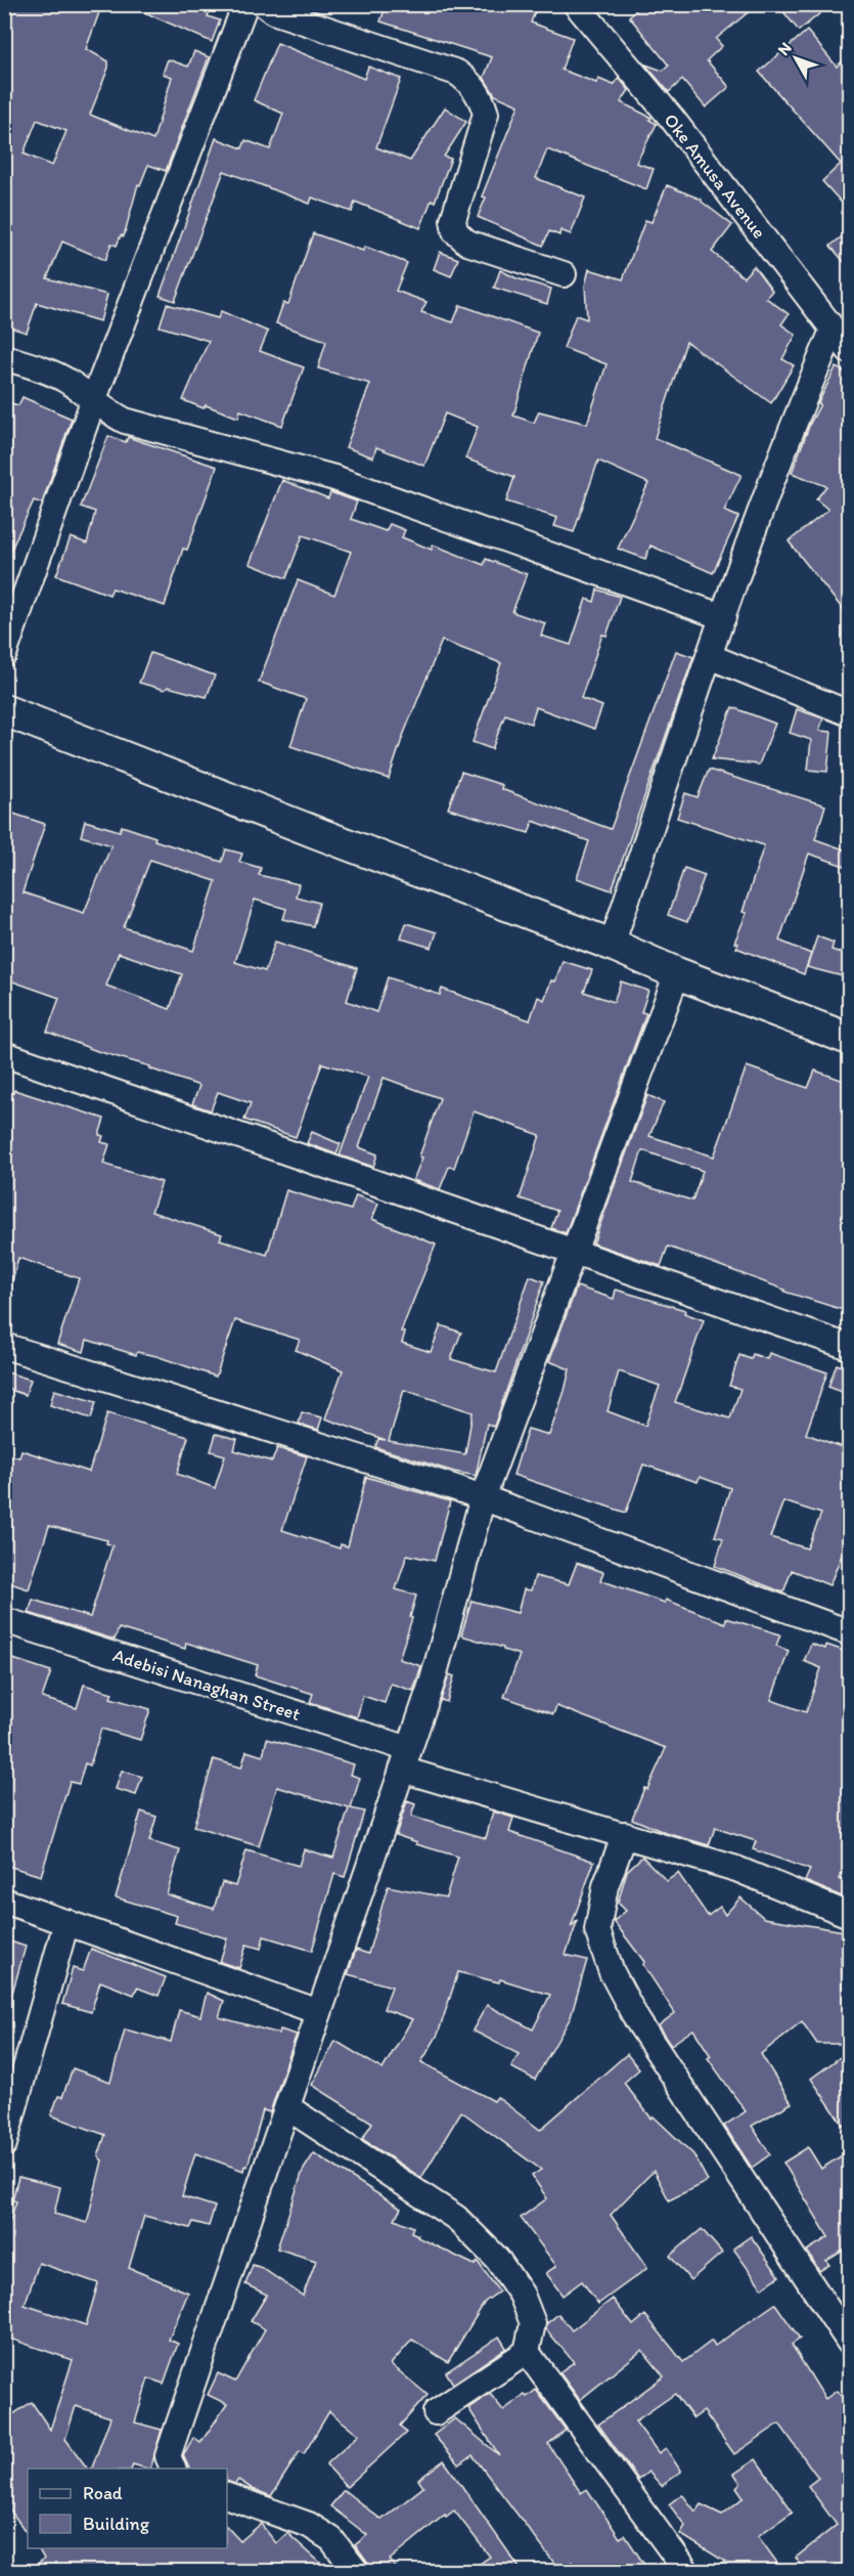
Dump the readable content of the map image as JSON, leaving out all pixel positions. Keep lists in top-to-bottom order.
{
  "streets": {
    "street": ["Oke Amusa Avenue", "Adebisi Nanaghan Street"]
  },
  "legend": ["Road", "Building"],
  "north": "top left"
}
